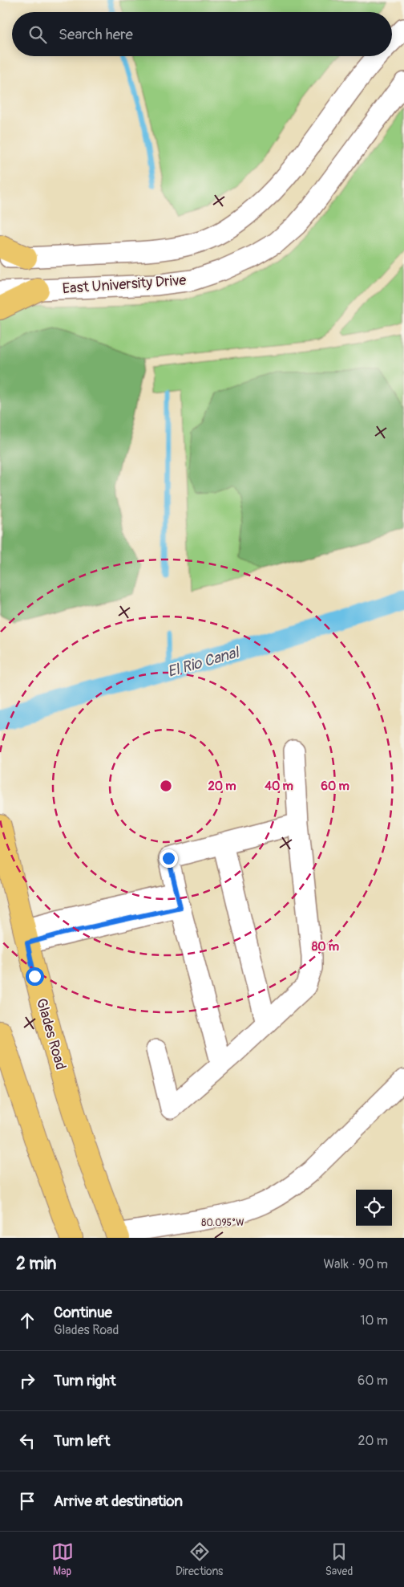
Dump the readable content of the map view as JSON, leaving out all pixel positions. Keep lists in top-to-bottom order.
{
  "streets": {
    "main road": ["Glades Road"],
    "street": ["East University Drive"]
  },
  "water": ["El Rio Canal"],
  "page": {
    "search": "Search here",
    "heading": ["2 min", "Walk · 90 m"],
    "list": [
      ["Continue", "Glades Road", "10 m"],
      ["Turn right", "60 m"],
      ["Turn left", "20 m"],
      "Arrive at destination"
    ],
    "nav": ["Map", "Directions", "Saved"]
  },
  "coordinates": ["80.095°W"],
  "rings": [
    "20 m",
    "40 m",
    "60 m",
    "80 m"
  ]
}
